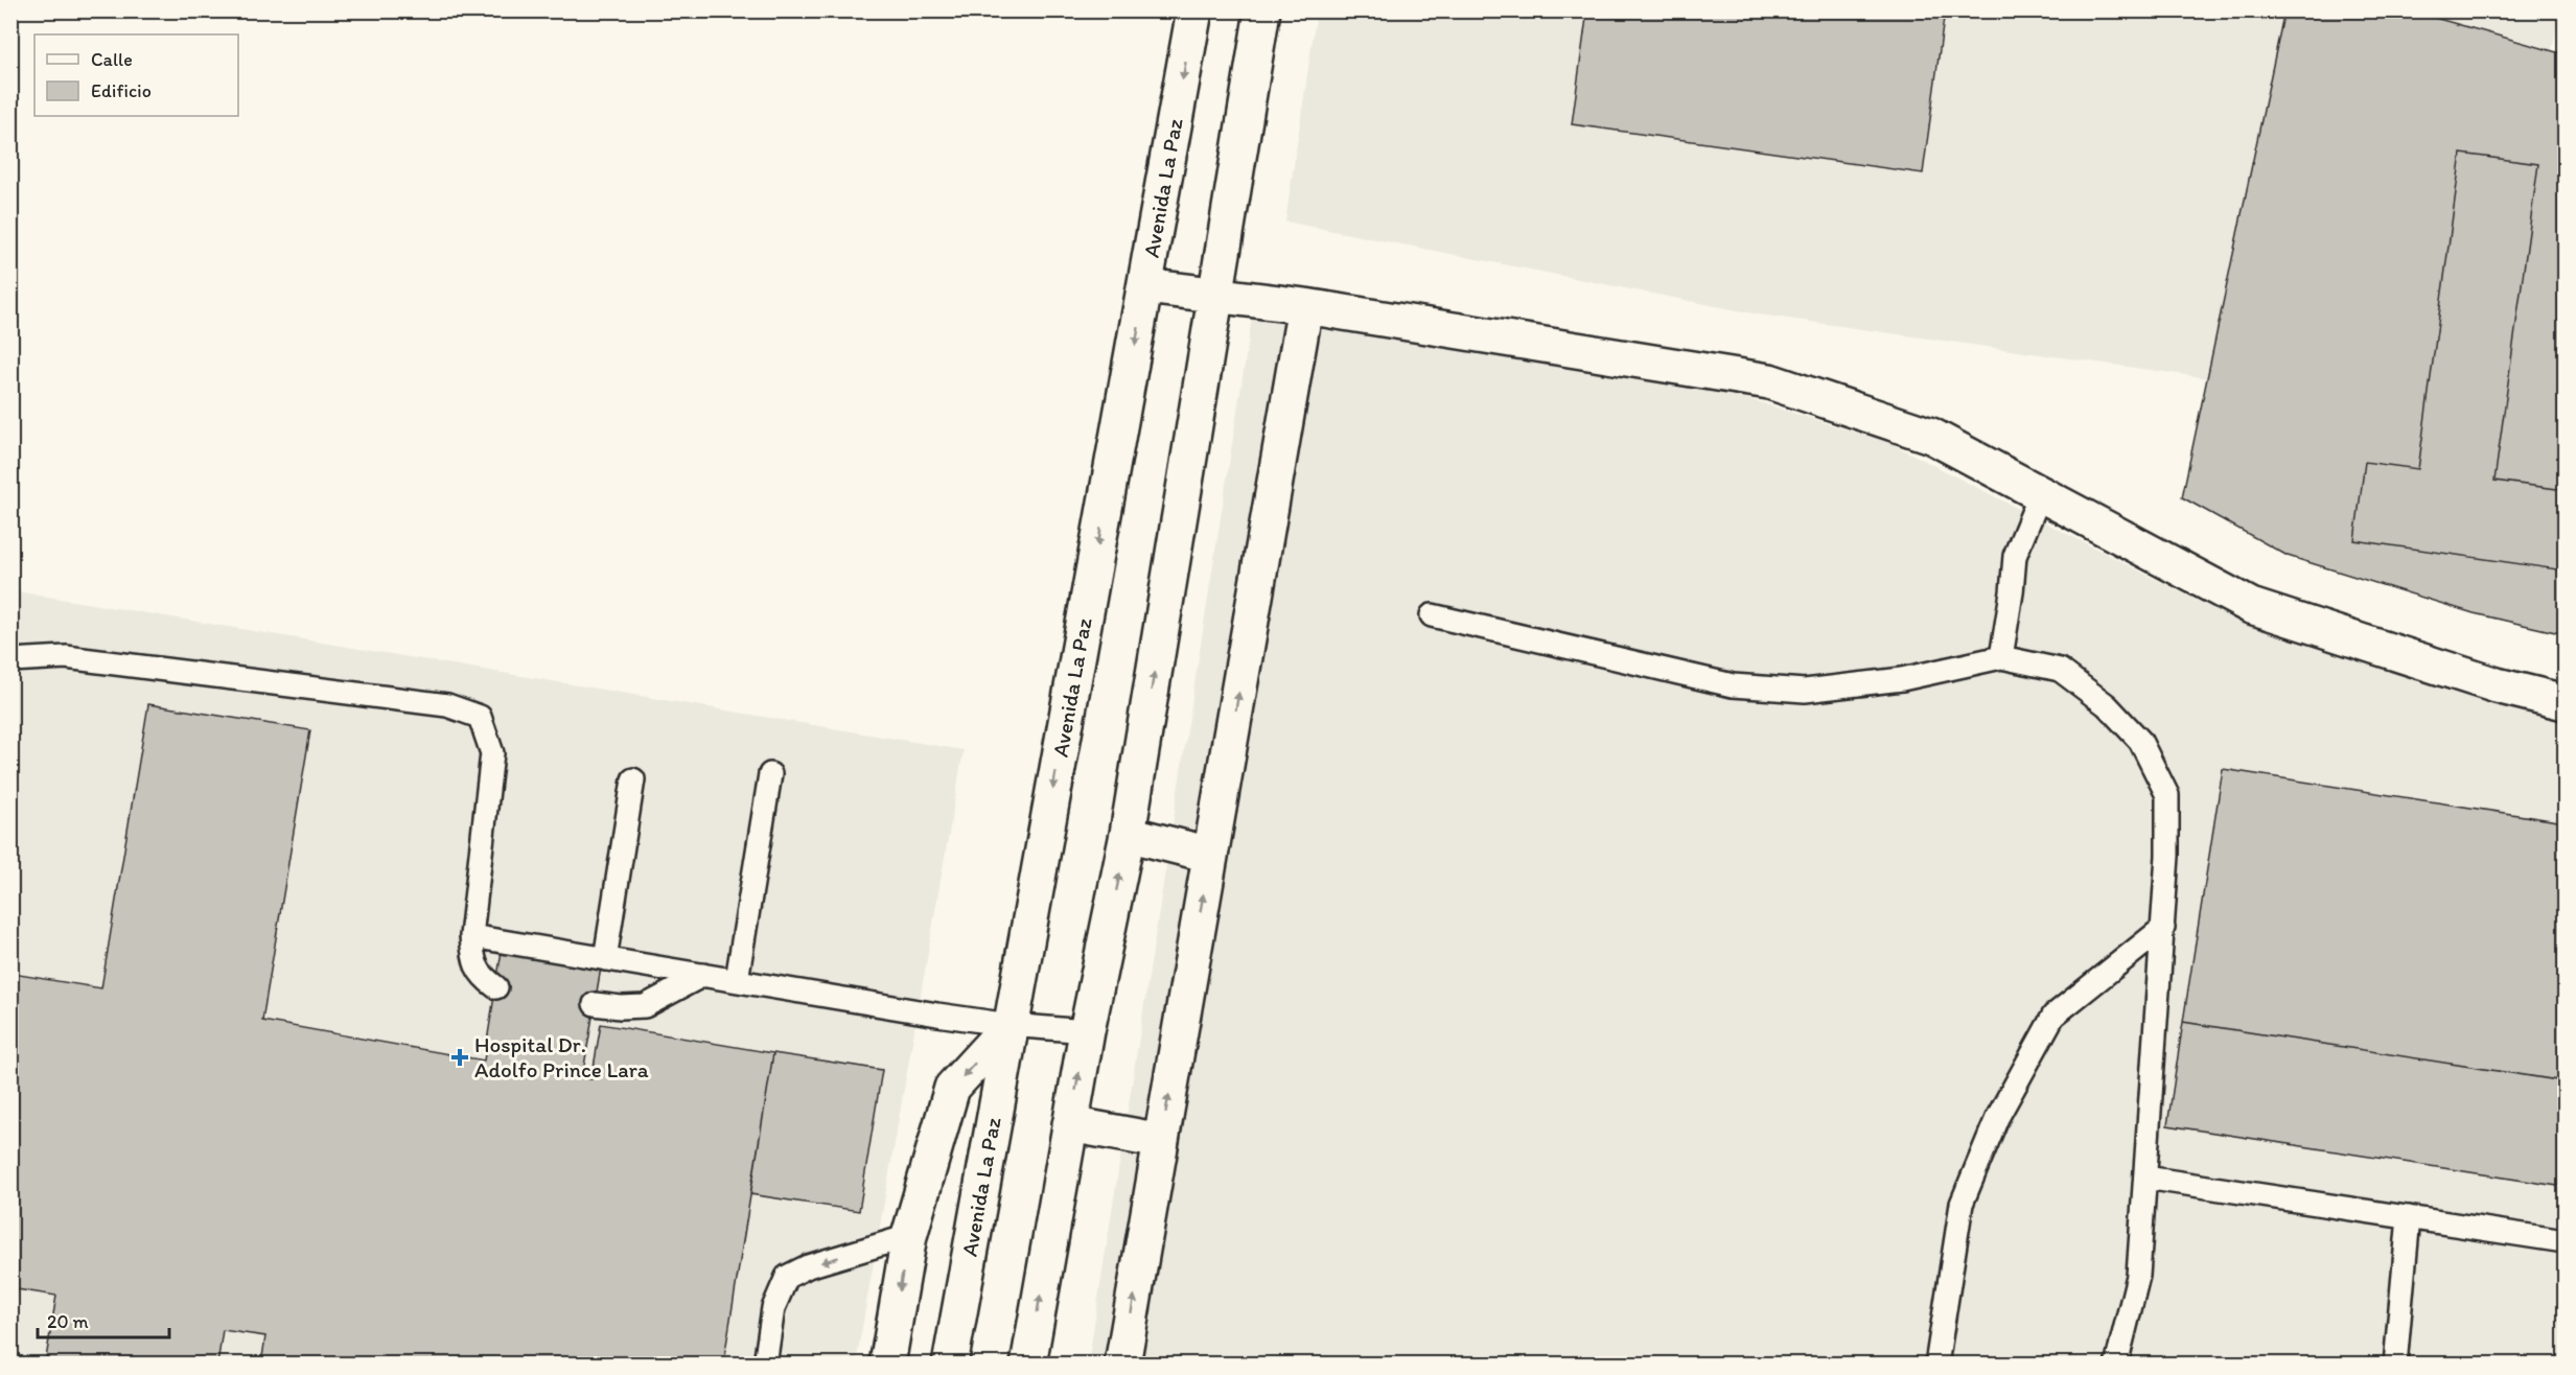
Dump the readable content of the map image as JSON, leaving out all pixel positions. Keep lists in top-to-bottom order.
{
  "streets": {
    "street": ["Avenida La Paz"]
  },
  "places": {
    "health": ["Hospital Dr. Adolfo Prince Lara"]
  },
  "legend": ["Calle", "Edificio"],
  "scale_bar": "20 m"
}
